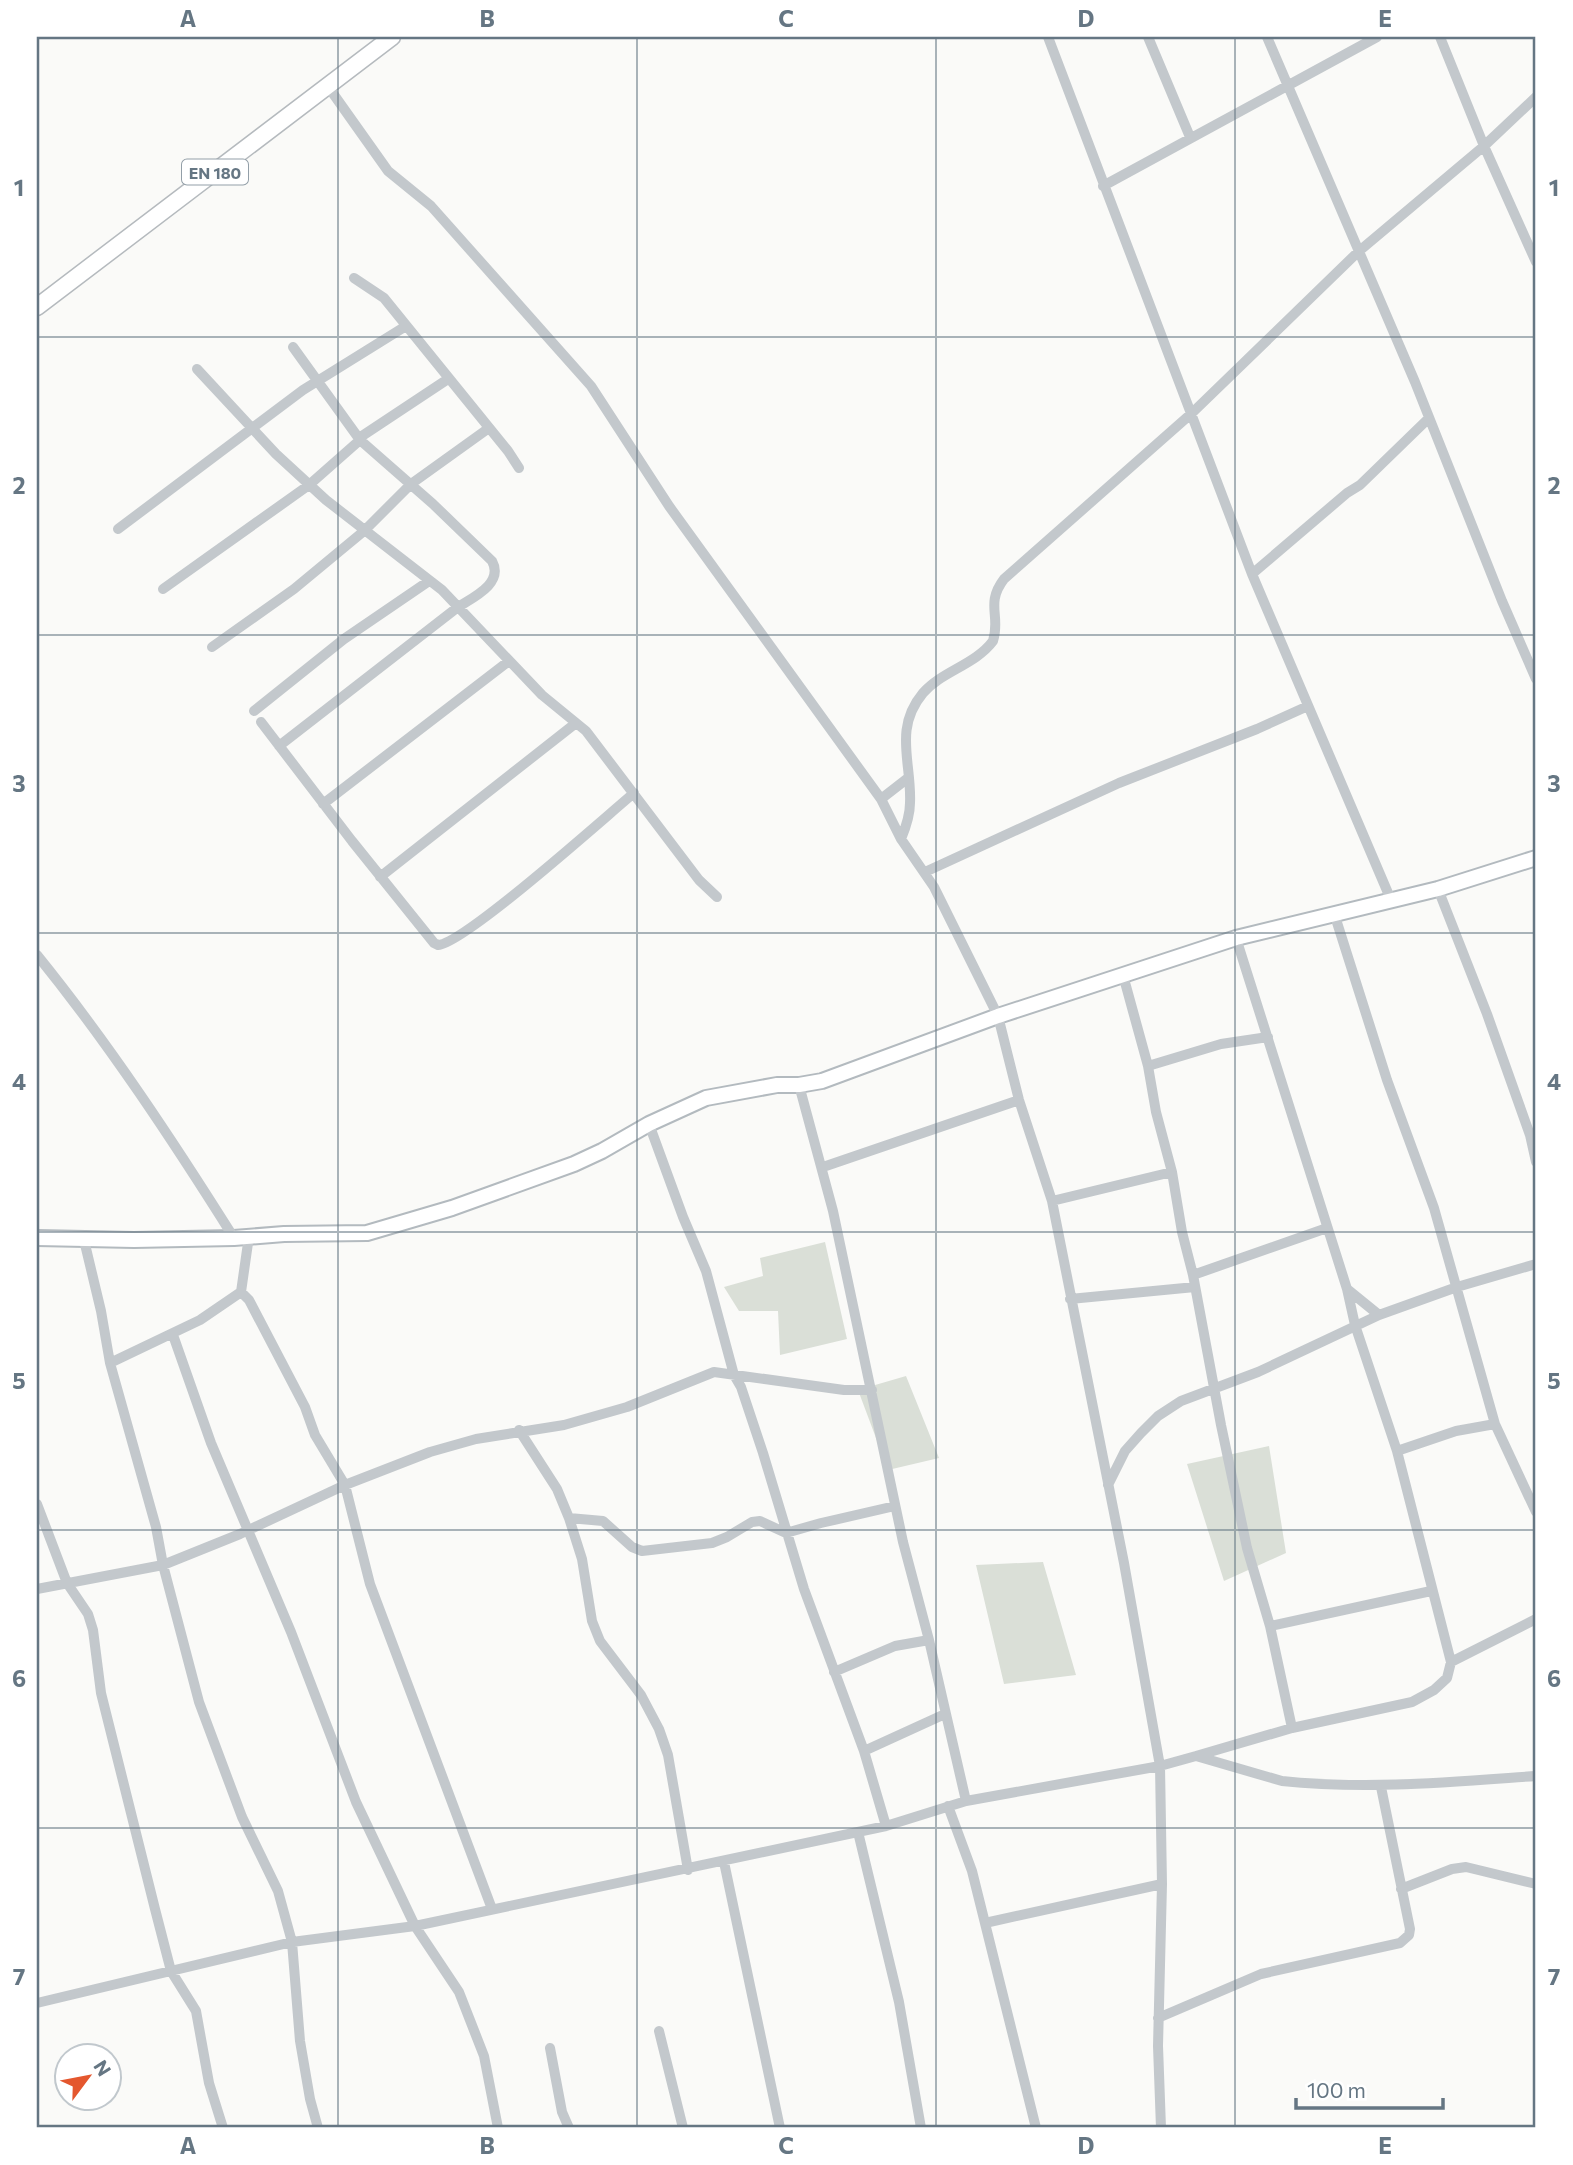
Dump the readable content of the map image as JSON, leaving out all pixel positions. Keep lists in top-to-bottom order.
{
  "streets": {
    "main road": ["EN 180"]
  },
  "scale_bar": "100 m",
  "north": "top right",
  "grid": {
    "columns": [
      "A",
      "B",
      "C",
      "D",
      "E"
    ],
    "rows": [
      "1",
      "2",
      "3",
      "4",
      "5",
      "6",
      "7"
    ]
  }
}
